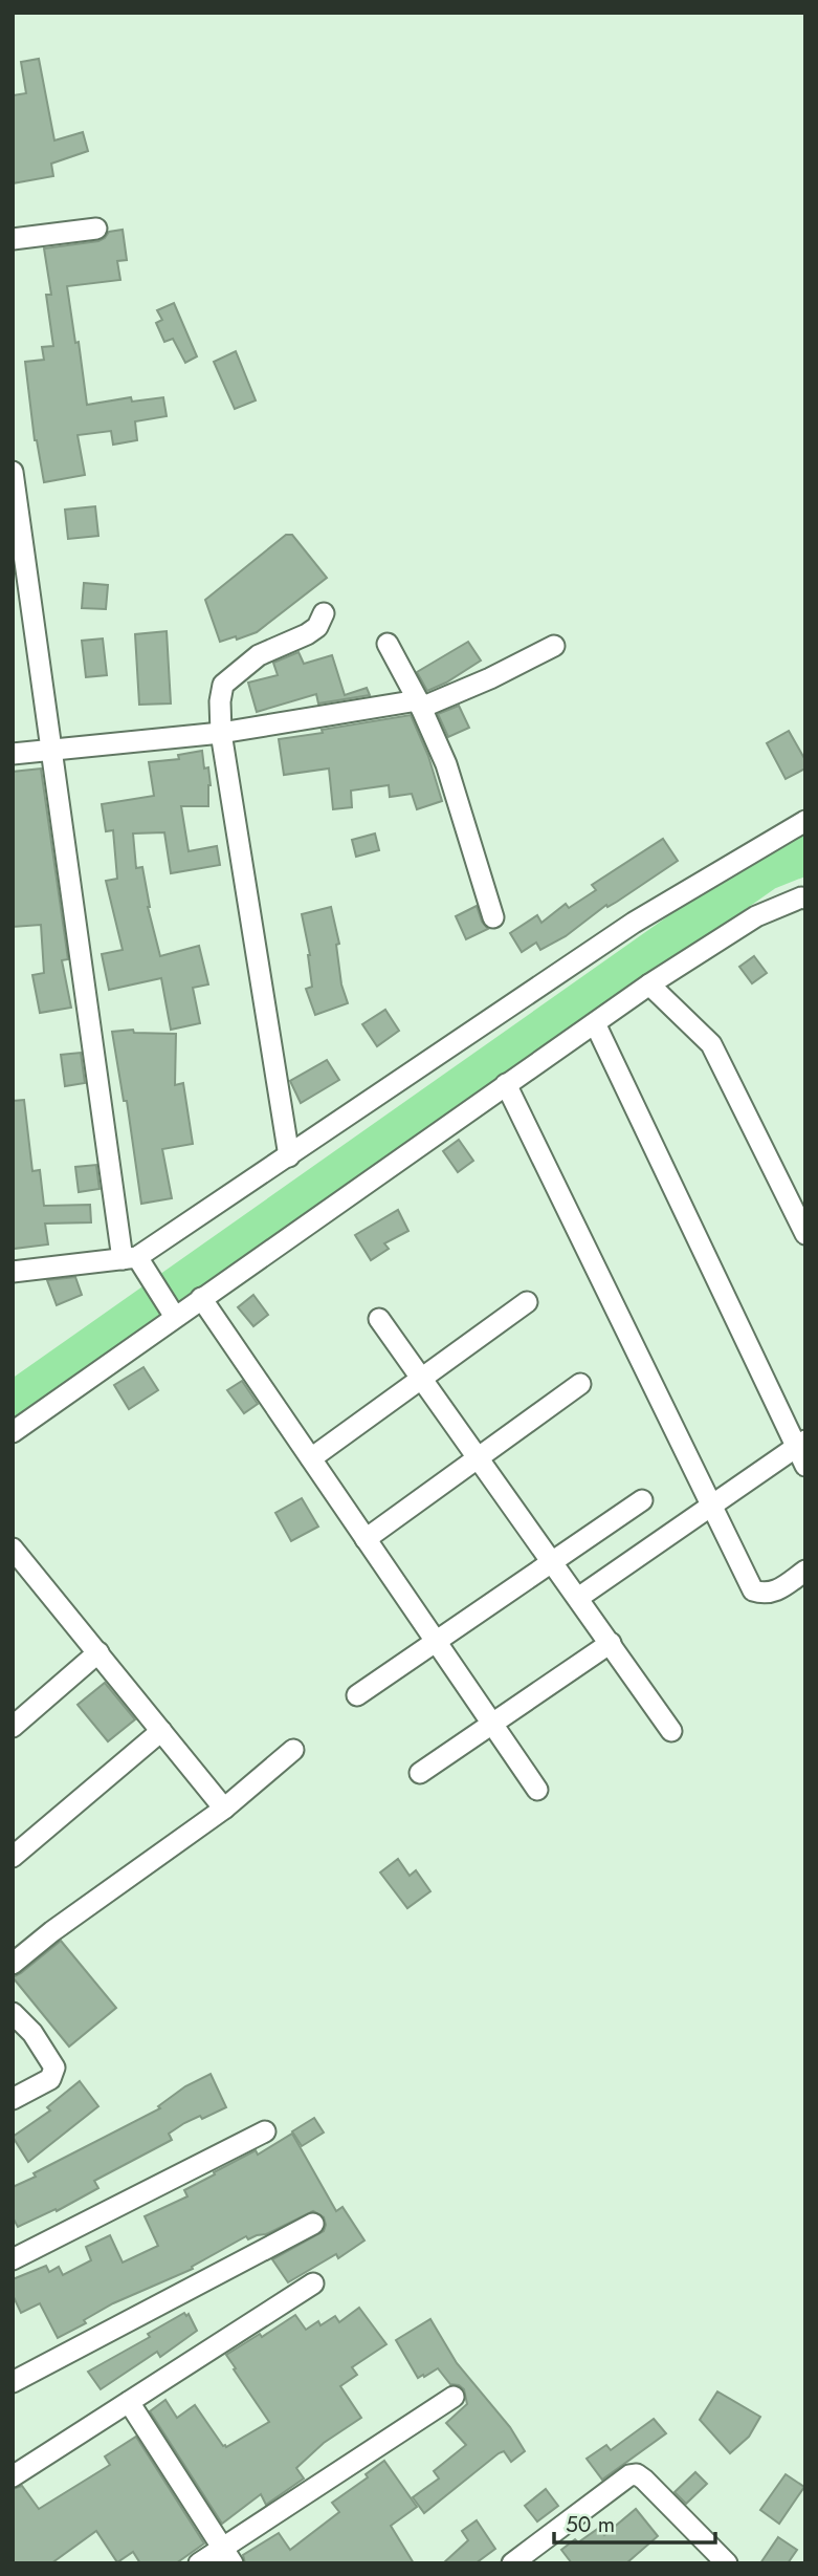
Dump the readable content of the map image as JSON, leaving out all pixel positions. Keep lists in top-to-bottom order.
{
  "scale_bar": "50 m"
}
